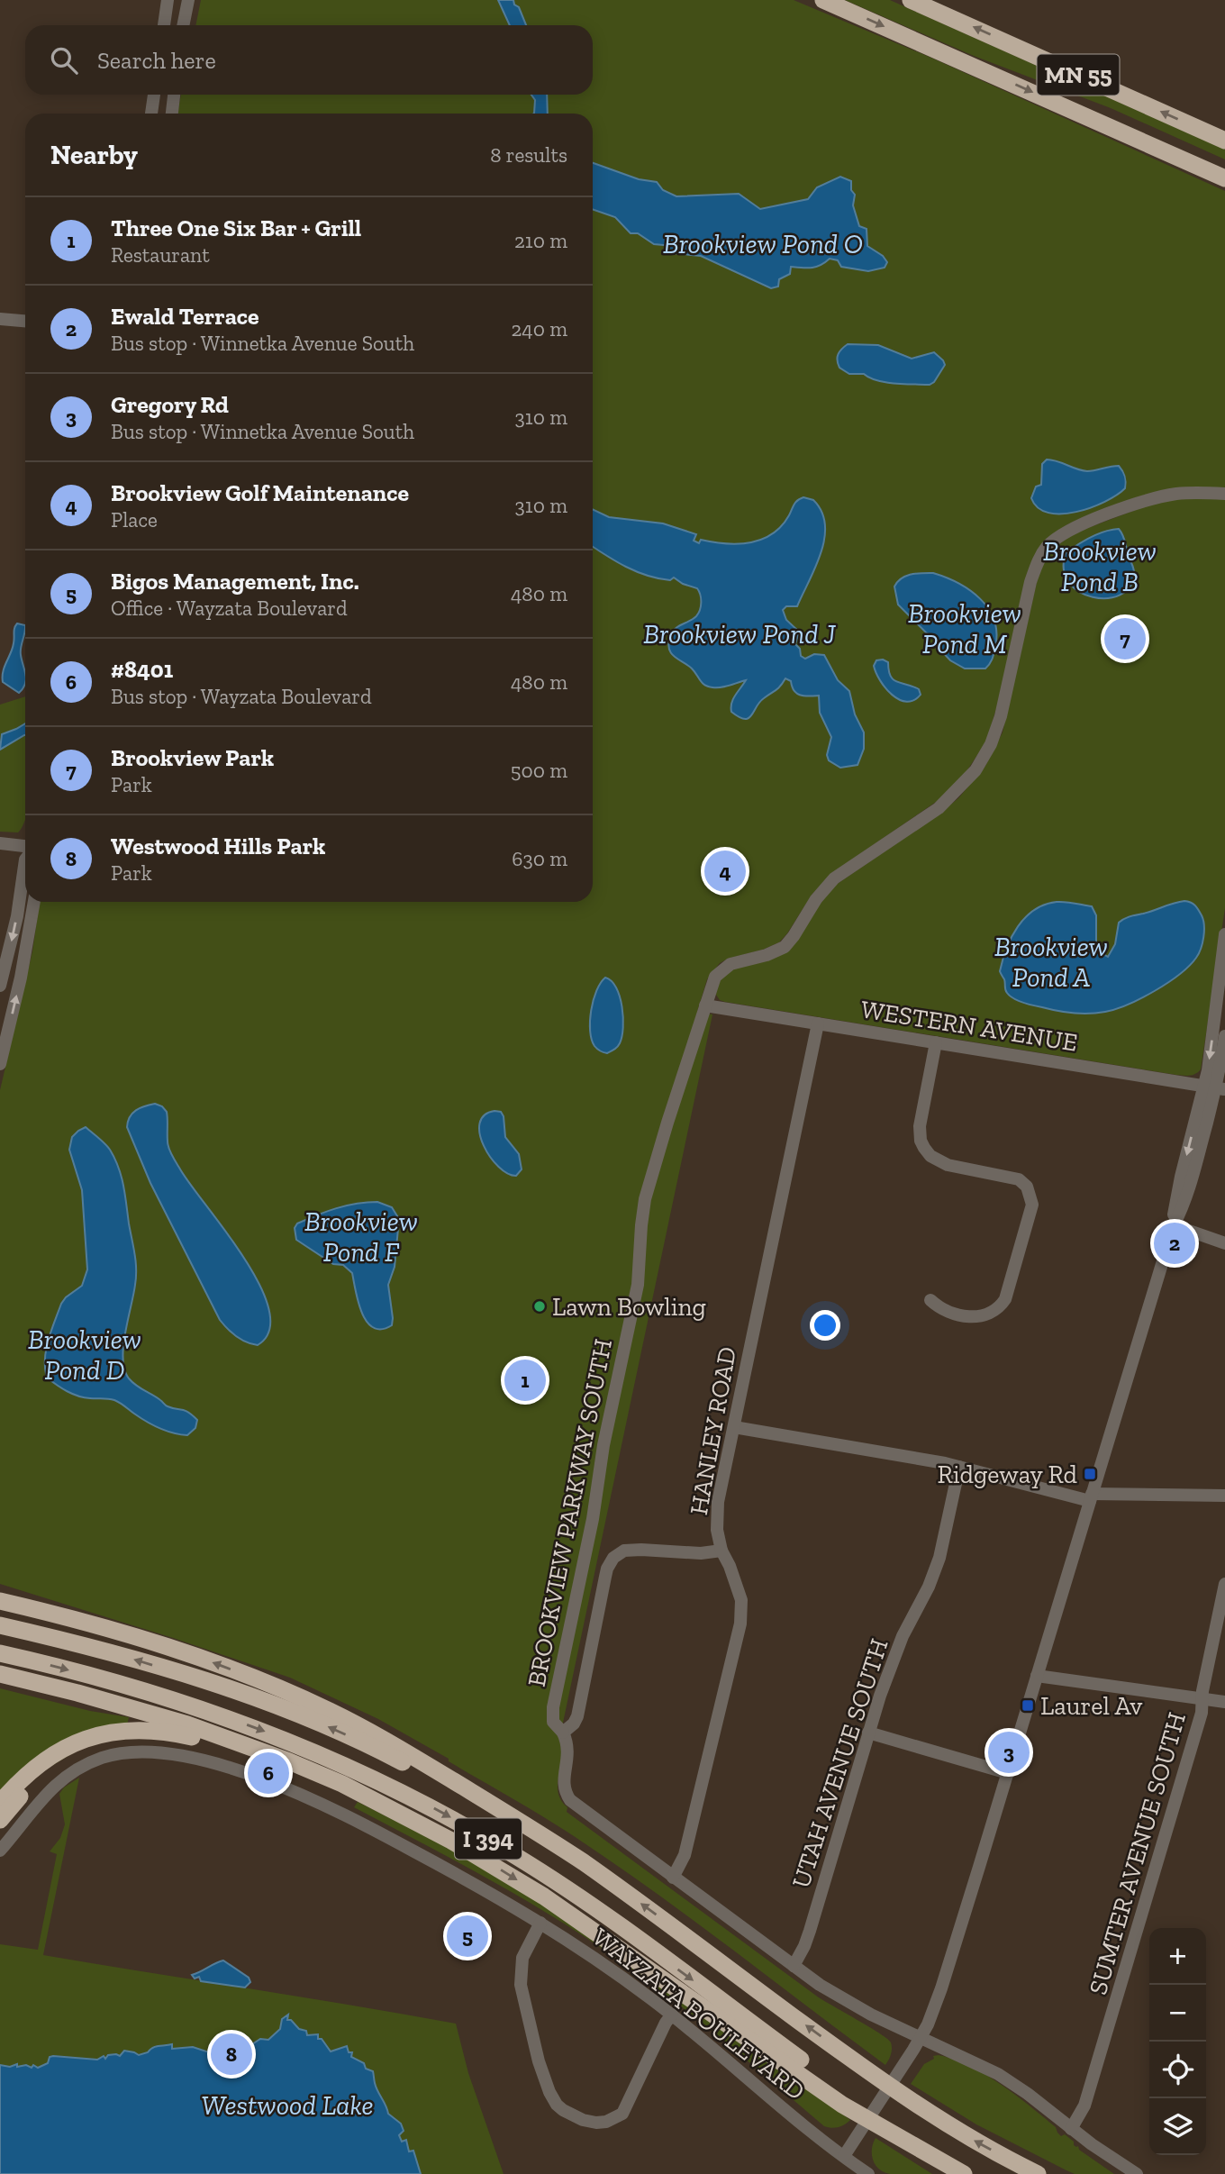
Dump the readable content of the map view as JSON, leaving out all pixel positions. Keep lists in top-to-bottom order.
{
  "streets": {
    "highway": ["MN 55", "I 394"],
    "street": [
      "WESTERN AVENUE",
      "HANLEY ROAD",
      "BROOKVIEW PARKWAY SOUTH",
      "UTAH AVENUE SOUTH",
      "SUMTER AVENUE SOUTH",
      "WAYZATA BOULEVARD"
    ]
  },
  "crossings": [
    ["WESTERN AVENUE", "HANLEY ROAD"],
    ["WESTERN AVENUE", "BROOKVIEW PARKWAY SOUTH"],
    ["HANLEY ROAD", "BROOKVIEW PARKWAY SOUTH"]
  ],
  "water": [
    "Brookview Pond O",
    "Brookview Pond B",
    "Brookview Pond M",
    "Brookview Pond J",
    "Brookview Pond A",
    "Brookview Pond F",
    "Brookview Pond D",
    "Westwood Lake"
  ],
  "places": {
    "other": ["Lawn Bowling"],
    "transit": ["Ridgeway Rd", "Laurel Av"]
  },
  "page": {
    "search": "Search here",
    "heading": ["Nearby", "8 results"],
    "list": [
      {
        "mark": "1",
        "name": "Three One Six Bar + Grill",
        "note": "Restaurant",
        "value": "210 m"
      },
      {
        "mark": "2",
        "name": "Ewald Terrace",
        "note": "Bus stop · Winnetka Avenue South",
        "value": "240 m"
      },
      {
        "mark": "3",
        "name": "Gregory Rd",
        "note": "Bus stop · Winnetka Avenue South",
        "value": "310 m"
      },
      {
        "mark": "4",
        "name": "Brookview Golf Maintenance",
        "note": "Place",
        "value": "310 m"
      },
      {
        "mark": "5",
        "name": "Bigos Management, Inc.",
        "note": "Office · Wayzata Boulevard",
        "value": "480 m"
      },
      {
        "mark": "6",
        "name": "#8401",
        "note": "Bus stop · Wayzata Boulevard",
        "value": "480 m"
      },
      {
        "mark": "7",
        "name": "Brookview Park",
        "note": "Park",
        "value": "500 m"
      },
      {
        "mark": "8",
        "name": "Westwood Hills Park",
        "note": "Park",
        "value": "630 m"
      }
    ],
    "pins": [
      "7",
      "4",
      "2",
      "1",
      "3",
      "6",
      "5",
      "8"
    ],
    "map_buttons": ["+", "−"]
  }
}
